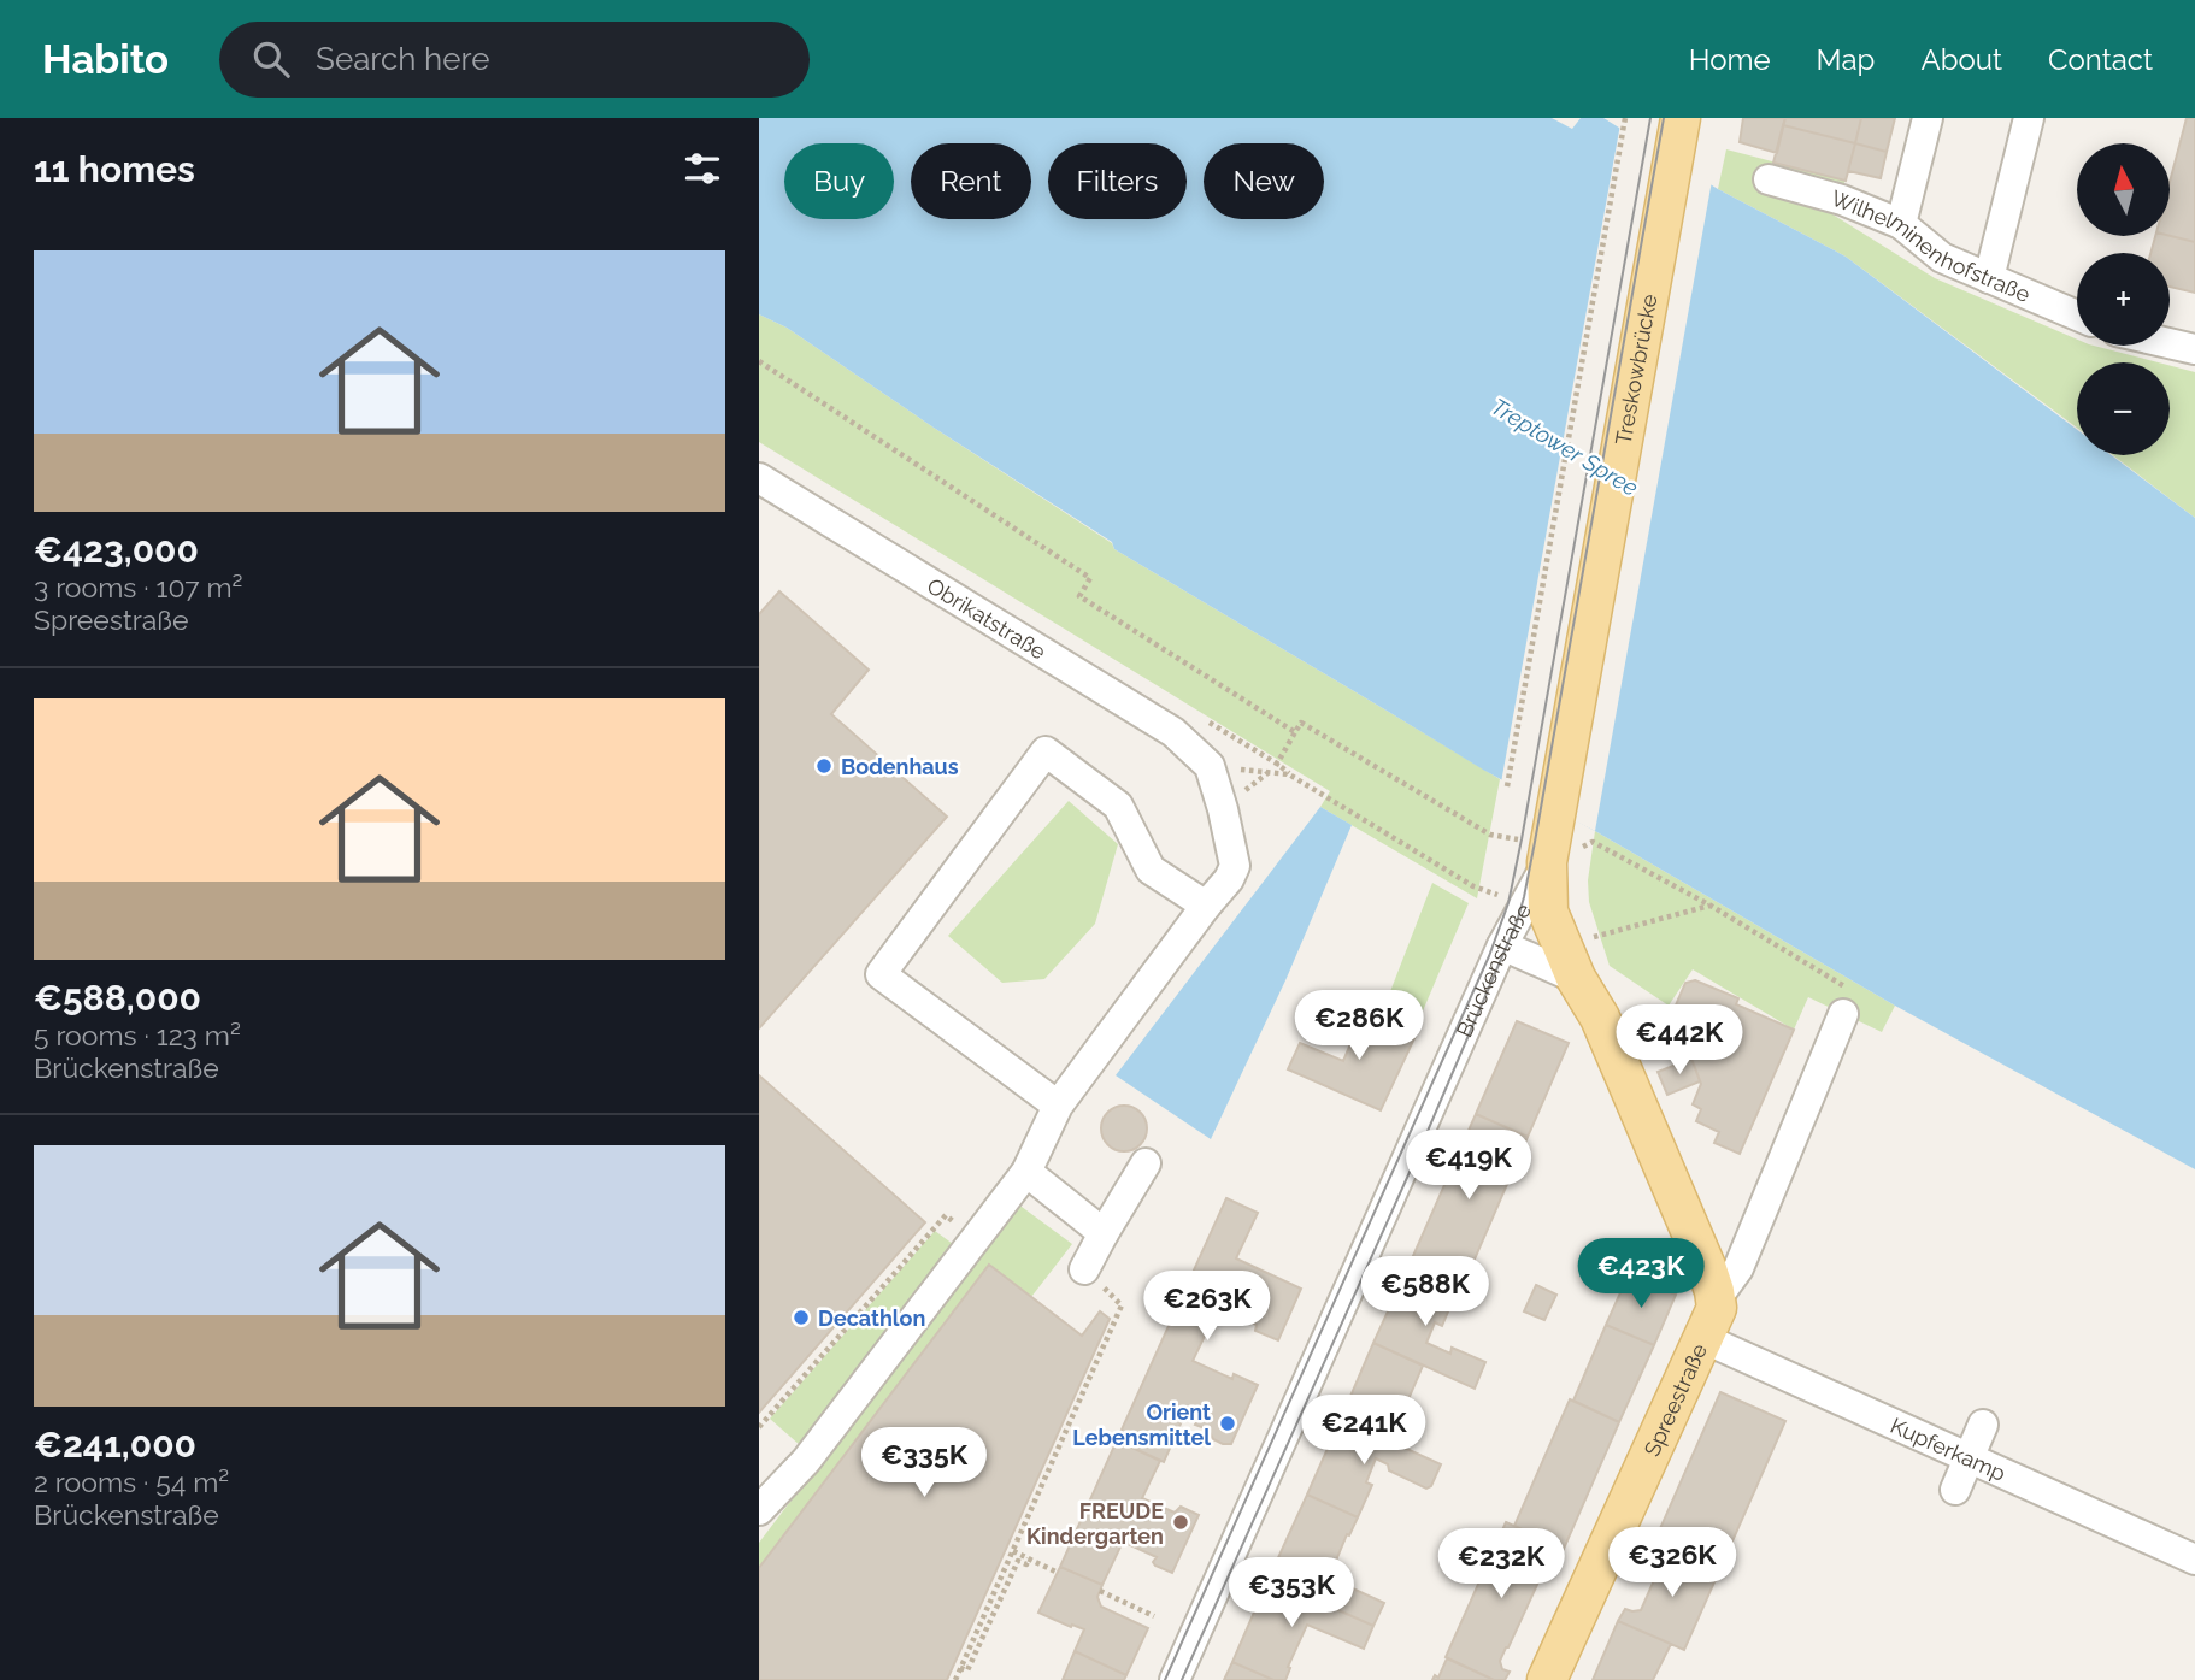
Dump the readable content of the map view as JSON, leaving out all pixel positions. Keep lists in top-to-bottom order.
{
  "streets": {
    "main road": ["Treskowbrücke", "Spreestraße"],
    "street": [
      "Wilhelminenhofstraße",
      "Obrikatstraße",
      "Brückenstraße",
      "Kupferkamp"
    ]
  },
  "crossings": [
    ["Treskowbrücke", "Brückenstraße"],
    ["Spreestraße", "Kupferkamp"]
  ],
  "water": ["Treptower Spree"],
  "places": [
    "Bodenhaus",
    "Decathlon",
    "Orient Lebensmittel",
    "FREUDE Kindergarten"
  ],
  "north": "top",
  "page": {
    "header": "Habito",
    "search": "Search here",
    "nav": [
      "Home",
      "Map",
      "About",
      "Contact"
    ],
    "heading": "11 homes",
    "map_buttons": ["+", "−"],
    "chip": [
      "Buy",
      "Rent",
      "Filters",
      "New"
    ],
    "list": [
      {
        "name": "€423,000",
        "note": "3 rooms · 107 m² · Spreestraße"
      },
      {
        "name": "€588,000",
        "note": "5 rooms · 123 m² · Brückenstraße"
      },
      {
        "name": "€241,000",
        "note": "2 rooms · 54 m² · Brückenstraße"
      }
    ],
    "price": [
      "€286K",
      "€442K",
      "€419K",
      "€423K",
      "€588K",
      "€263K",
      "€241K",
      "€335K",
      "€326K",
      "€232K",
      "€353K"
    ]
  }
}
